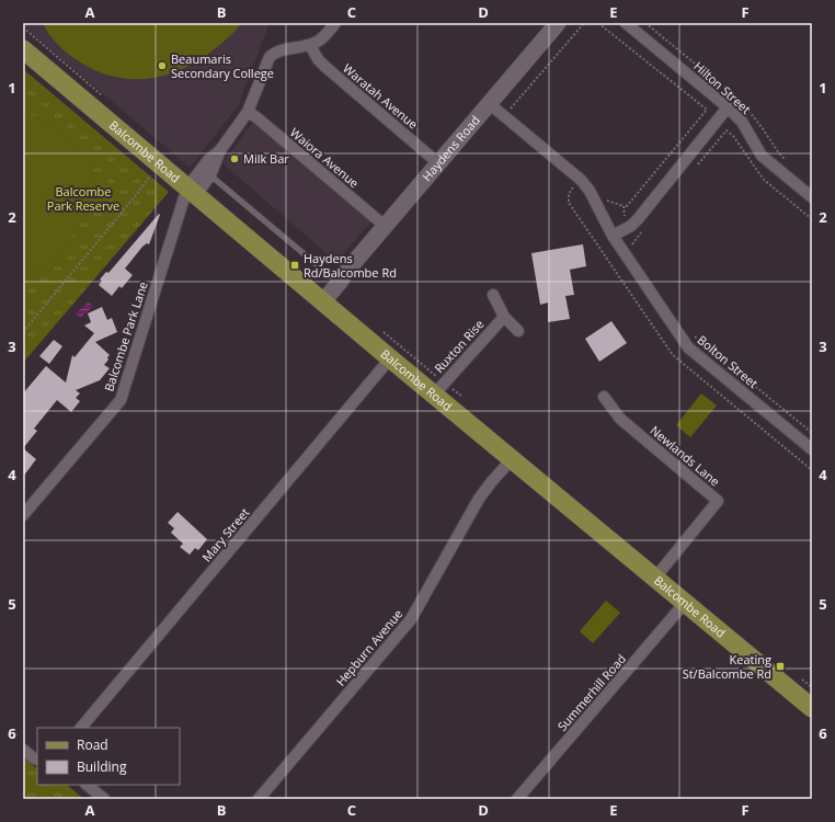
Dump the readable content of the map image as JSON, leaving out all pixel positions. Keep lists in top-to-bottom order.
{
  "streets": {
    "main road": ["Balcombe Road"],
    "street": [
      "Hilton Street",
      "Waratah Avenue",
      "Haydens Road",
      "Waiora Avenue",
      "Balcombe Park Lane",
      "Ruxton Rise",
      "Bolton Street",
      "Newlands Lane",
      "Mary Street",
      "Hepburn Avenue",
      "Summerhill Road"
    ]
  },
  "crossings": [
    ["Waratah Avenue", "Haydens Road"],
    ["Haydens Road", "Balcombe Road"],
    ["Haydens Road", "Waiora Avenue"],
    ["Haydens Road", "Bolton Street"],
    ["Balcombe Road", "Balcombe Park Lane"],
    ["Balcombe Road", "Ruxton Rise"],
    ["Balcombe Road", "Newlands Lane"],
    ["Balcombe Road", "Mary Street"],
    ["Balcombe Road", "Hepburn Avenue"],
    ["Balcombe Road", "Summerhill Road"]
  ],
  "parks": ["Balcombe Park Reserve"],
  "places": {
    "other": ["Beaumaris Secondary College", "Milk Bar"],
    "transit": ["Haydens Rd/Balcombe Rd", "Keating St/Balcombe Rd"]
  },
  "legend": ["Road", "Building"],
  "grid": {
    "columns": [
      "A",
      "B",
      "C",
      "D",
      "E",
      "F"
    ],
    "rows": [
      "1",
      "2",
      "3",
      "4",
      "5",
      "6"
    ]
  }
}
